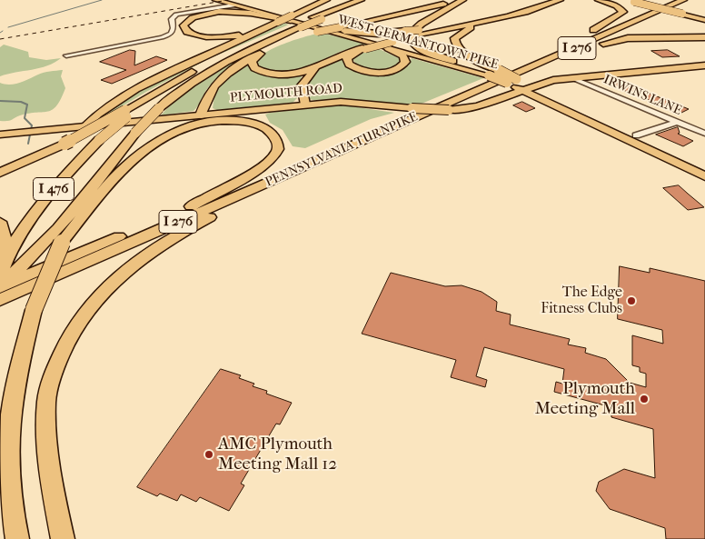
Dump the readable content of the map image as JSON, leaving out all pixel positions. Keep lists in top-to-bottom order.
{
  "streets": {
    "highway": ["I 276", "PENNSYLVANIA TURNPIKE", "I 476"],
    "main road": ["WEST GERMANTOWN PIKE", "PLYMOUTH ROAD"],
    "street": ["IRWINS LANE"]
  },
  "crossings": [
    ["WEST GERMANTOWN PIKE", "PLYMOUTH ROAD"],
    ["WEST GERMANTOWN PIKE", "I 476"],
    ["PLYMOUTH ROAD", "IRWINS LANE"]
  ],
  "places": ["The Edge Fitness Clubs", "Plymouth Meeting Mall", "AMC Plymouth Meeting Mall 12"]
}
